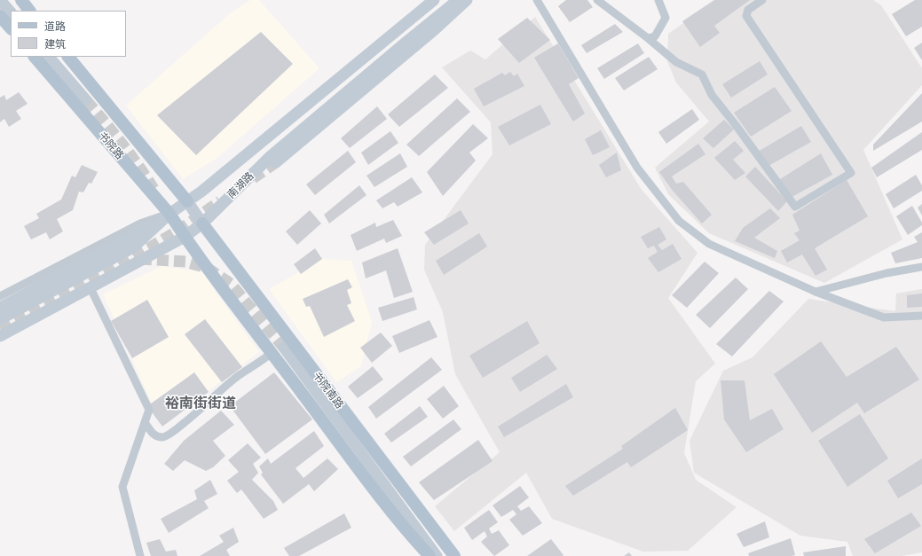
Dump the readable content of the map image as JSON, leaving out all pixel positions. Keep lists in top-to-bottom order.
{
  "streets": {
    "main road": ["书院路", "南湖路", "书院南路"]
  },
  "crossings": [
    ["书院路", "南湖路"],
    ["南湖路", "书院南路"]
  ],
  "districts": ["裕南街街道"],
  "legend": ["道路", "建筑"]
}
